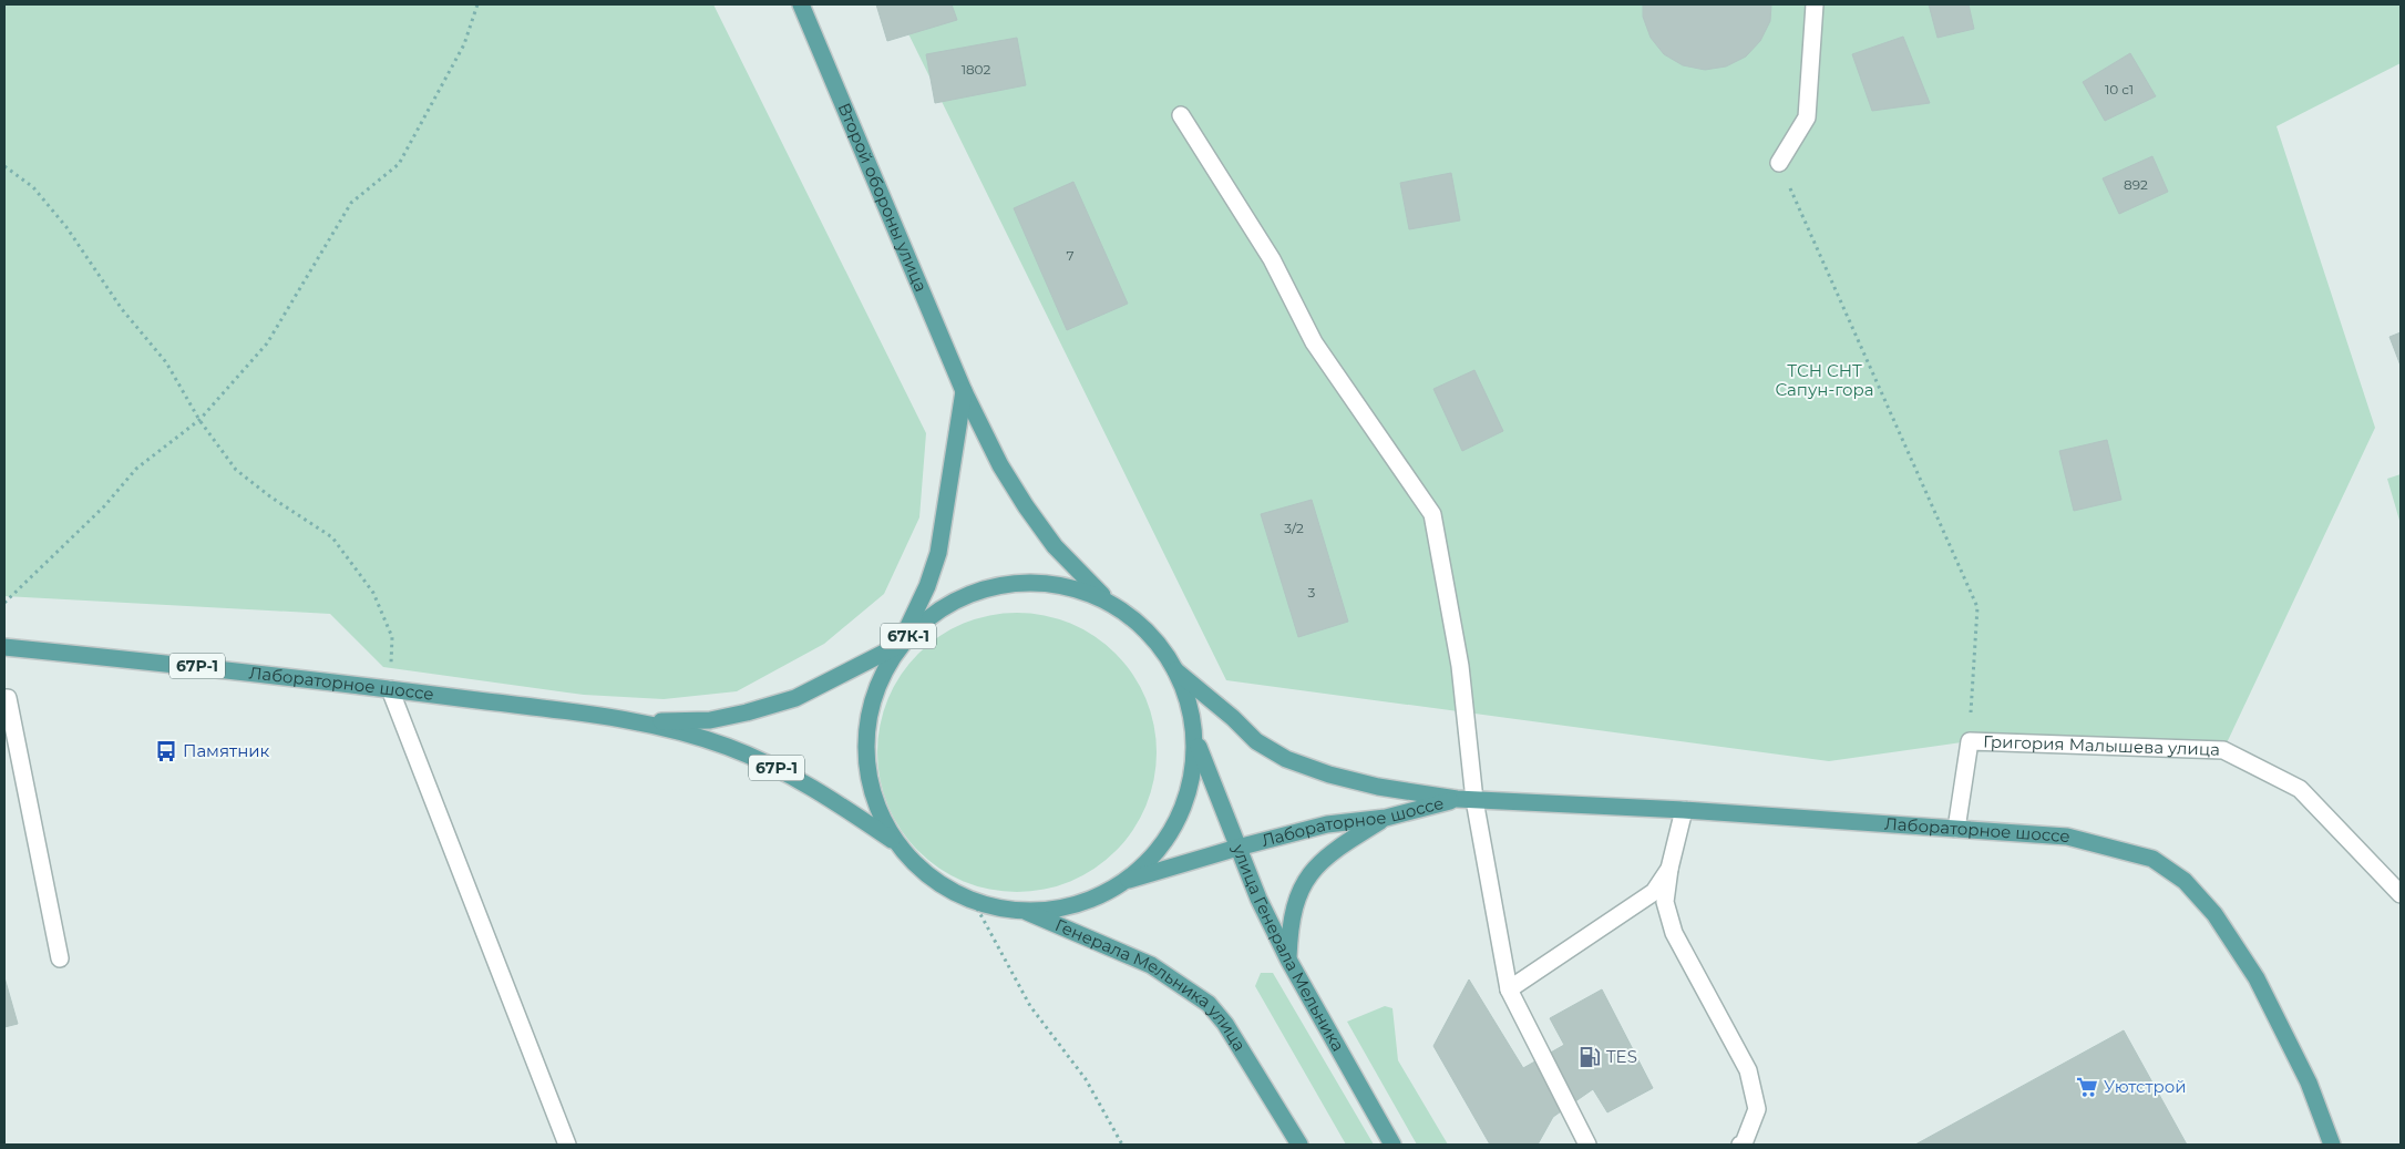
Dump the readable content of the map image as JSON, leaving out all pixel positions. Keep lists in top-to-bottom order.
{
  "streets": {
    "main road": [
      "Второй обороны улица",
      "67К-1",
      "67Р-1",
      "Лабораторное шоссе",
      "улица Генерала Мельника",
      "Генерала Мельника улица"
    ],
    "street": ["Григория Малышева улица"]
  },
  "crossings": [
    ["Второй обороны улица", "67К-1"],
    ["67К-1", "Лабораторное шоссе"],
    ["67К-1", "улица Генерала Мельника"],
    ["67К-1", "Генерала Мельника улица"],
    ["Лабораторное шоссе", "Григория Малышева улица"],
    ["Лабораторное шоссе", "улица Генерала Мельника"]
  ],
  "parks": ["ТСН СНТ Сапун-гора"],
  "places": {
    "bus stop": ["Памятник"],
    "fuel station": ["TES"],
    "supermarket": ["Уютстрой"]
  },
  "house_numbers": [
    "1802",
    "10 с1",
    "892",
    "7",
    "3/2",
    "3"
  ]
}
